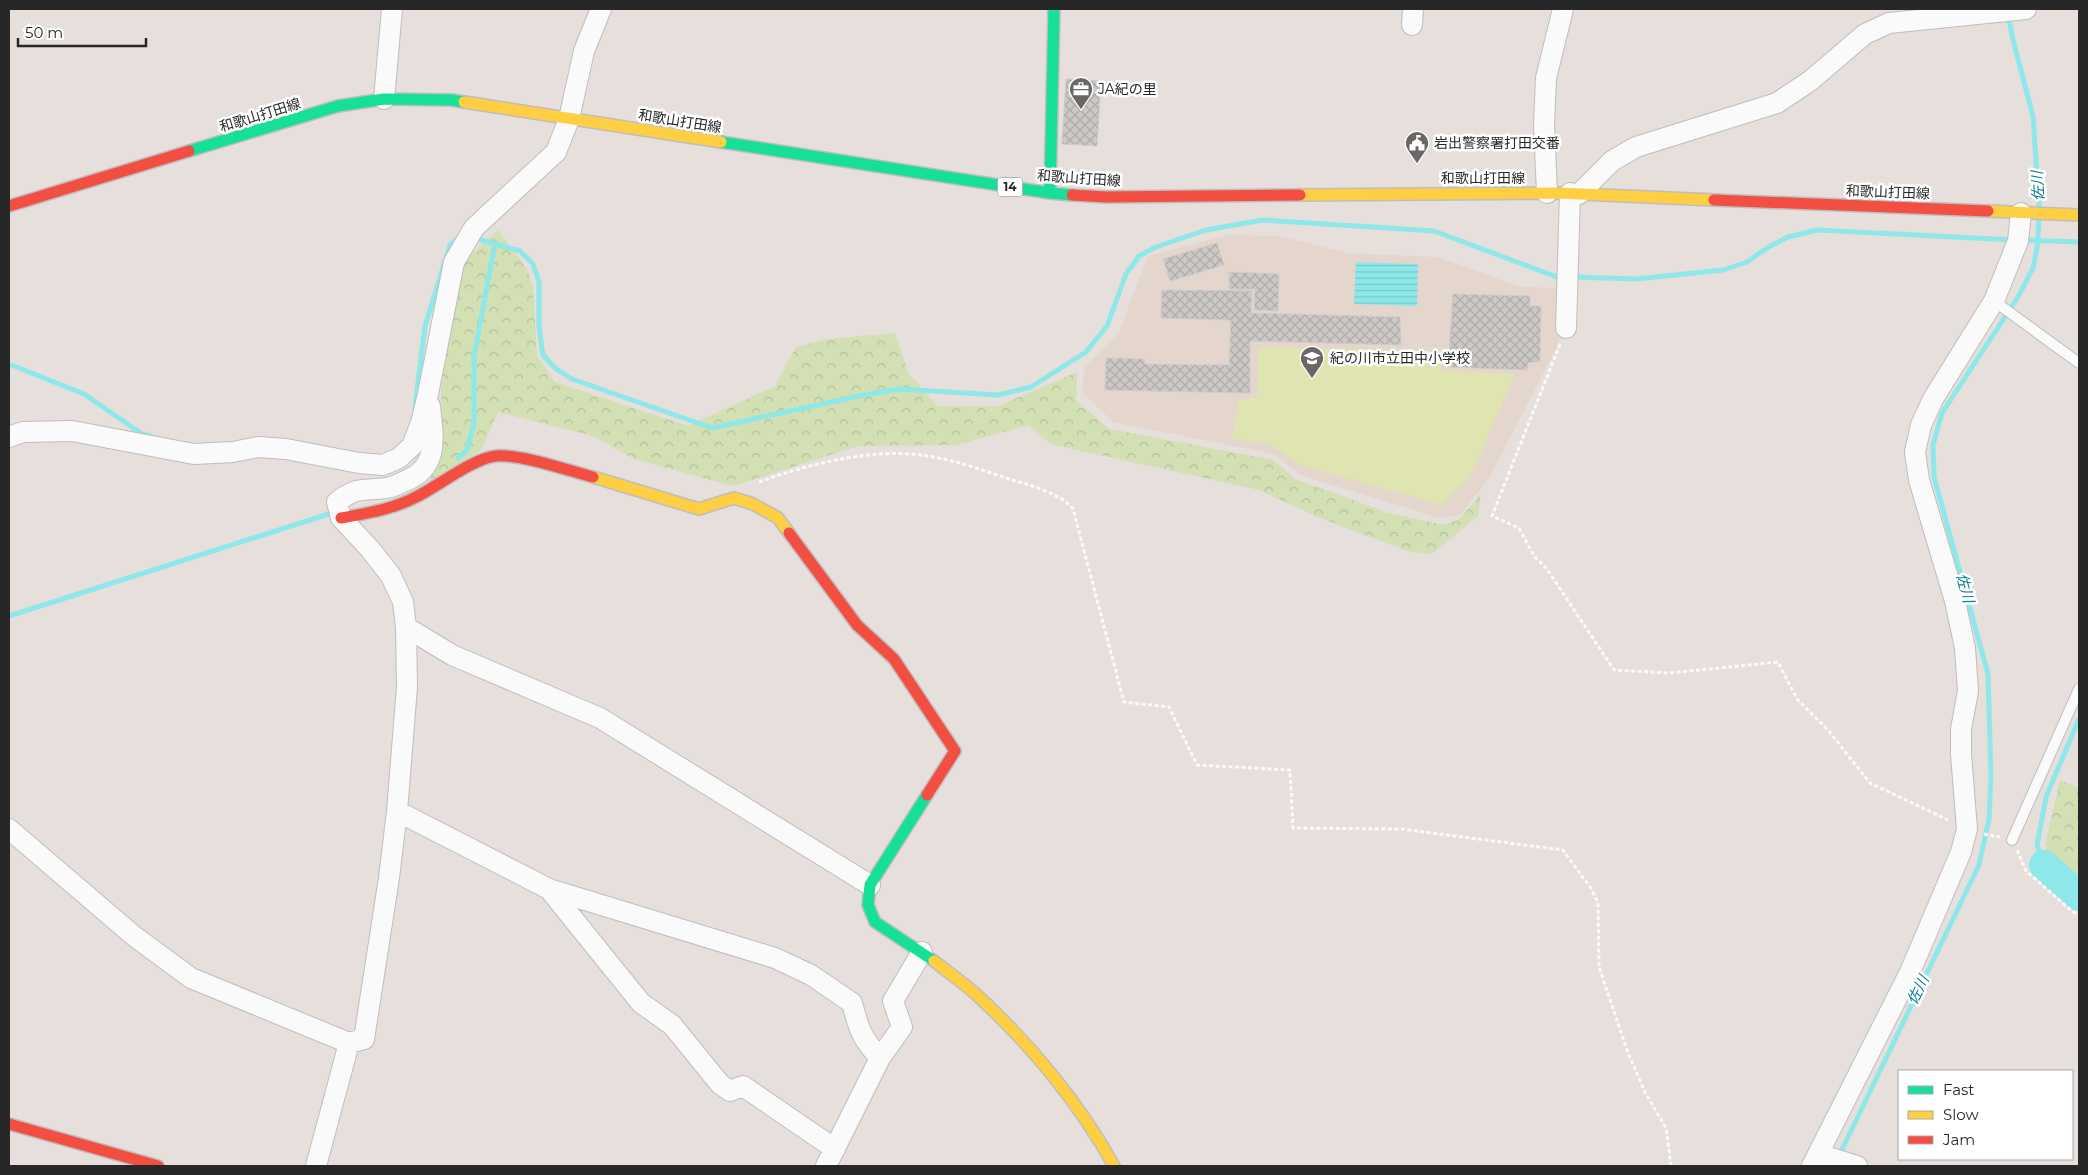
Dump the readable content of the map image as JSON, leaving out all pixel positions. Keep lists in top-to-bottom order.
{
  "streets": {
    "main road": ["和歌山打田線", "14"]
  },
  "water": ["佐川"],
  "places": {
    "office": ["JA紀の里"],
    "public building": ["岩出警察署打田交番"],
    "school or university": ["紀の川市立田中小学校"]
  },
  "legend": ["Fast", "Slow", "Jam"],
  "scale_bar": "50 m"
}
